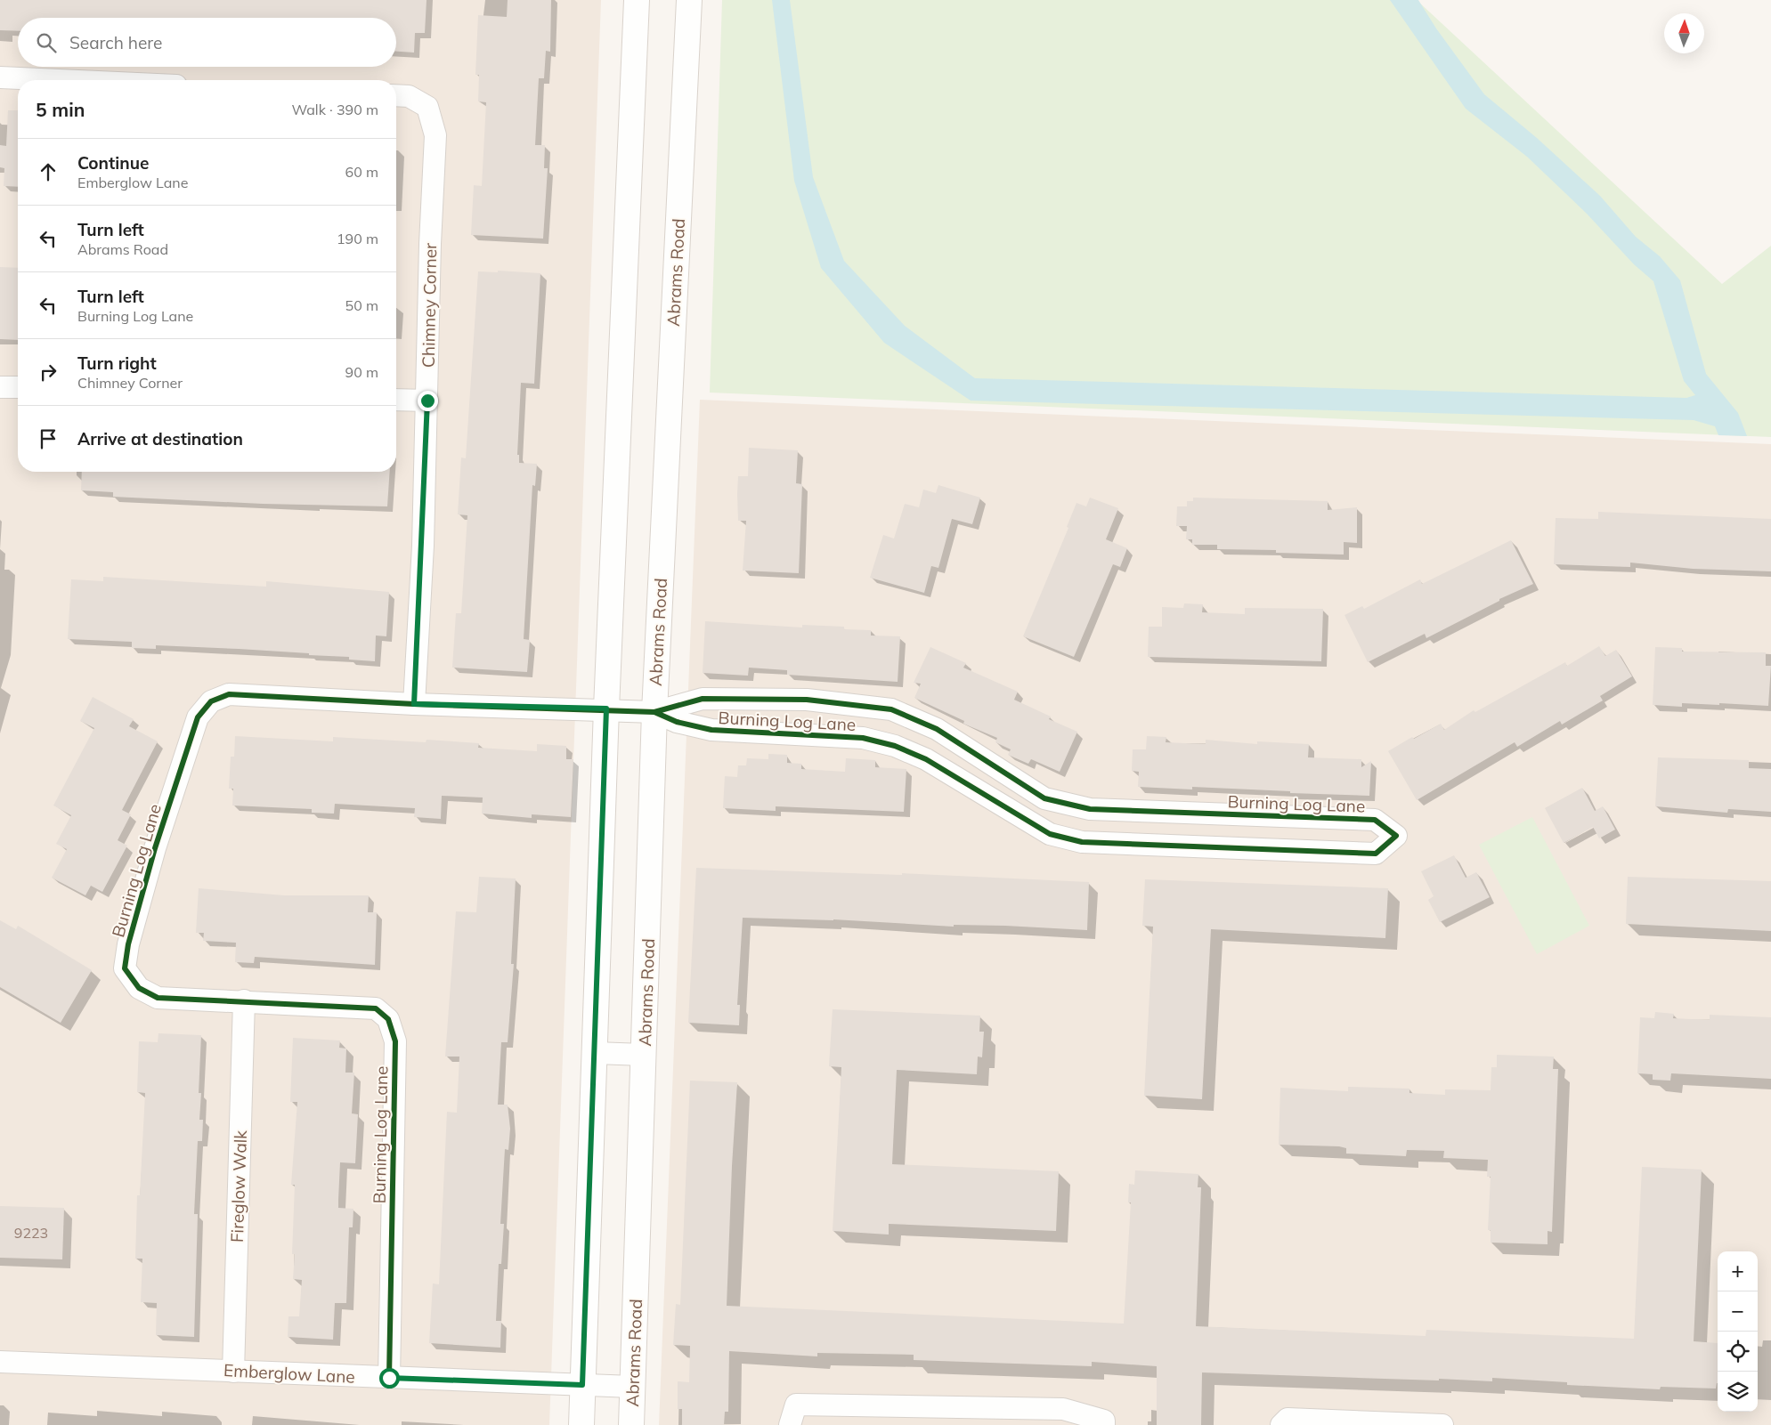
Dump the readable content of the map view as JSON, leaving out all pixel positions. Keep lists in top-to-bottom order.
{
  "streets": {
    "main road": ["Abrams Road"],
    "street": [
      "Chimney Corner",
      "Burning Log Lane",
      "Fireglow Walk",
      "Emberglow Lane"
    ]
  },
  "crossings": [
    ["Abrams Road", "Burning Log Lane"],
    ["Abrams Road", "Emberglow Lane"],
    ["Chimney Corner", "Burning Log Lane"],
    ["Burning Log Lane", "Fireglow Walk"],
    ["Burning Log Lane", "Emberglow Lane"],
    ["Fireglow Walk", "Emberglow Lane"]
  ],
  "house_numbers": ["9223"],
  "north": "top",
  "page": {
    "search": "Search here",
    "heading": ["5 min", "Walk · 390 m"],
    "list": [
      ["Continue", "Emberglow Lane", "60 m"],
      ["Turn left", "Abrams Road", "190 m"],
      ["Turn left", "Burning Log Lane", "50 m"],
      ["Turn right", "Chimney Corner", "90 m"],
      "Arrive at destination"
    ],
    "map_buttons": ["+", "−"]
  }
}
